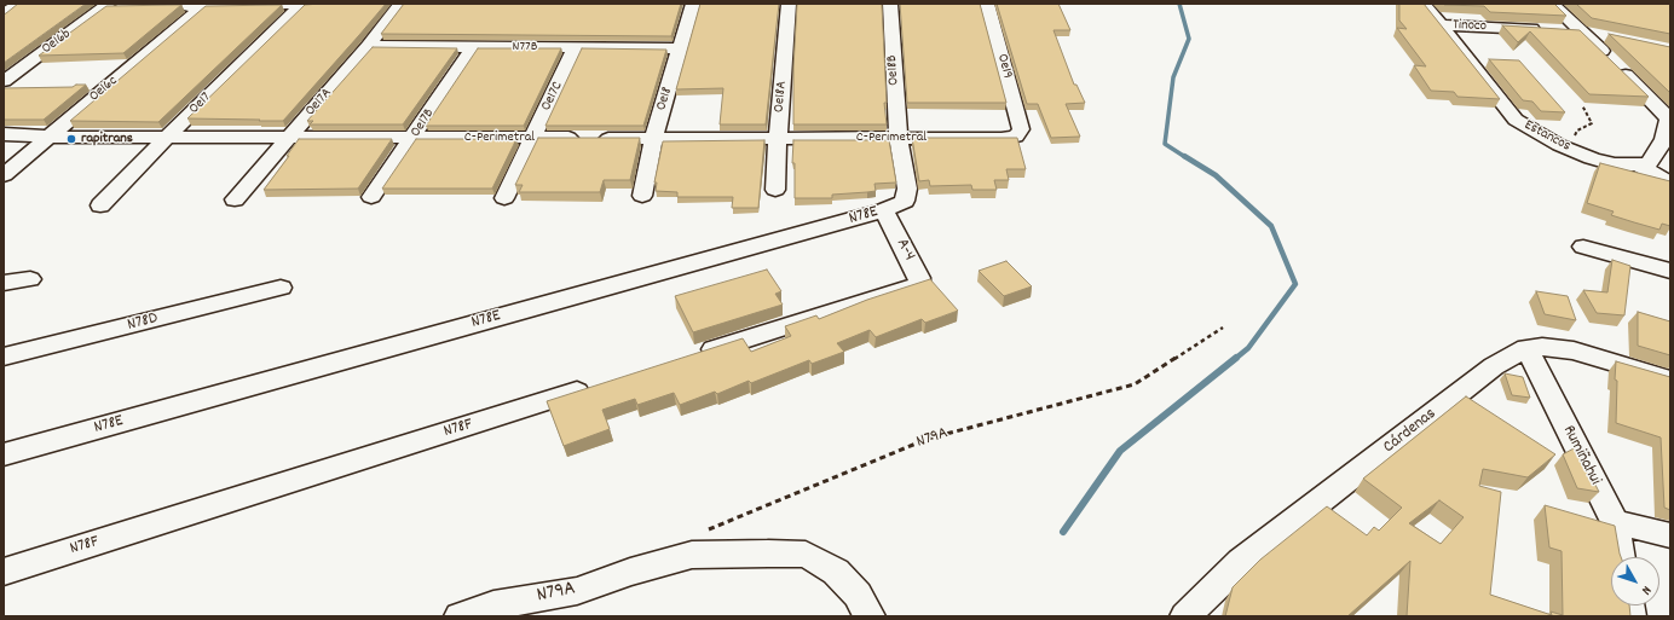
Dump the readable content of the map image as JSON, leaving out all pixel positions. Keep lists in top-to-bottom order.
{
  "streets": {
    "street": [
      "Tinoco",
      "Oe16b",
      "N77B",
      "Oe19",
      "Oe18B",
      "Oe16c",
      "Oe17C",
      "Oe18A",
      "Oe18",
      "Oe17A",
      "Oe17",
      "Oe17B",
      "Estancos",
      "C-Perimetral",
      "N78E",
      "A-4",
      "N78D",
      "N78F",
      "Cárdenas",
      "N79A",
      "Rumiñahui"
    ]
  },
  "crossings": [
    ["Tinoco", "Estancos"],
    ["N77B", "Oe17C"],
    ["N77B", "Oe18"],
    ["N77B", "Oe17A"],
    ["N77B", "Oe17B"],
    ["Oe19", "C-Perimetral"],
    ["Oe18B", "C-Perimetral"],
    ["Oe18B", "N78E"],
    ["Oe16c", "C-Perimetral"],
    ["Oe17C", "C-Perimetral"],
    ["Oe18A", "C-Perimetral"],
    ["Oe18", "C-Perimetral"],
    ["Oe17A", "C-Perimetral"],
    ["Oe17", "C-Perimetral"],
    ["Oe17B", "C-Perimetral"],
    ["C-Perimetral", "N78E"],
    ["N78E", "A-4"],
    ["Cárdenas", "Rumiñahui"]
  ],
  "places": ["rapitrans"],
  "north": "bottom right"
}
